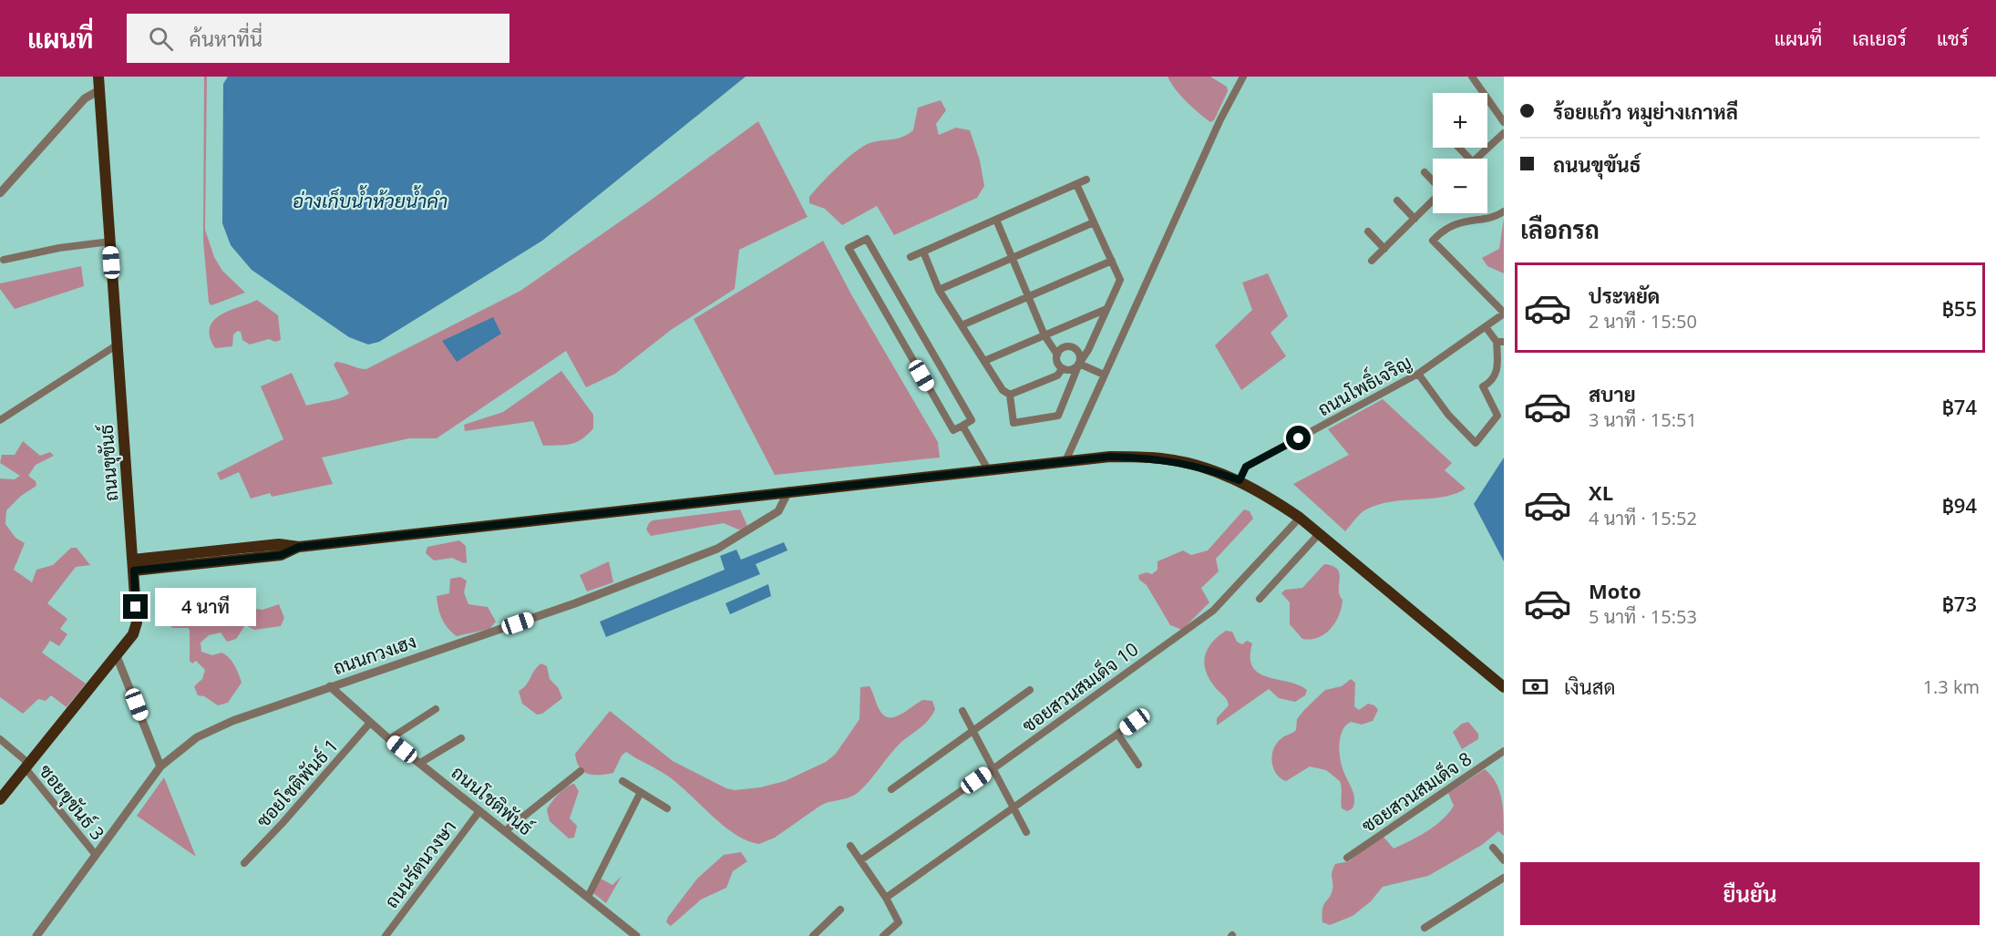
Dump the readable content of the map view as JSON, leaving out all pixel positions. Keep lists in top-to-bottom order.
{
  "streets": {
    "main road": ["ถนนขุขันธ์"],
    "street": [
      "ถนนโพธิ์เจริญ",
      "ถนนกวงเฮง",
      "ซอยสวนสมเด็จ 10",
      "ซอยโชติพันธ์ 1",
      "ซอยสวนสมเด็จ 8",
      "ถนนโชติพันธ์",
      "ซอยขุขันธ์ 3",
      "ถนนรัตนวงษา"
    ]
  },
  "crossings": [
    ["ถนนขุขันธ์", "ซอยขุขันธ์ 3"],
    ["ถนนกวงเฮง", "ถนนโชติพันธ์"],
    ["ถนนกวงเฮง", "ซอยขุขันธ์ 3"],
    ["ซอยโชติพันธ์ 1", "ถนนโชติพันธ์"],
    ["ถนนโชติพันธ์", "ถนนรัตนวงษา"]
  ],
  "water": ["อ่างเก็บน้ำห้วยน้ำคำ"],
  "page": {
    "header": "แผนที่",
    "search": "ค้นหาที่นี่",
    "nav": ["แผนที่", "เลเยอร์", "แชร์"],
    "banner": ["ร้อยแก้ว หมูย่างเกาหลี", "ถนนขุขันธ์"],
    "map_buttons": ["+", "−"],
    "heading": "เลือกรถ",
    "list": [
      {
        "name": "ประหยัด",
        "note": "2 นาที · 15:50",
        "value": "฿55"
      },
      {
        "name": "สบาย",
        "note": "3 นาที · 15:51",
        "value": "฿74"
      },
      {
        "name": "XL",
        "note": "4 นาที · 15:52",
        "value": "฿94"
      },
      {
        "name": "Moto",
        "note": "5 นาที · 15:53",
        "value": "฿73"
      }
    ],
    "bubble": "4 นาที",
    "pay": ["เงินสด", "1.3 km"],
    "buttons": "ยืนยัน"
  }
}
